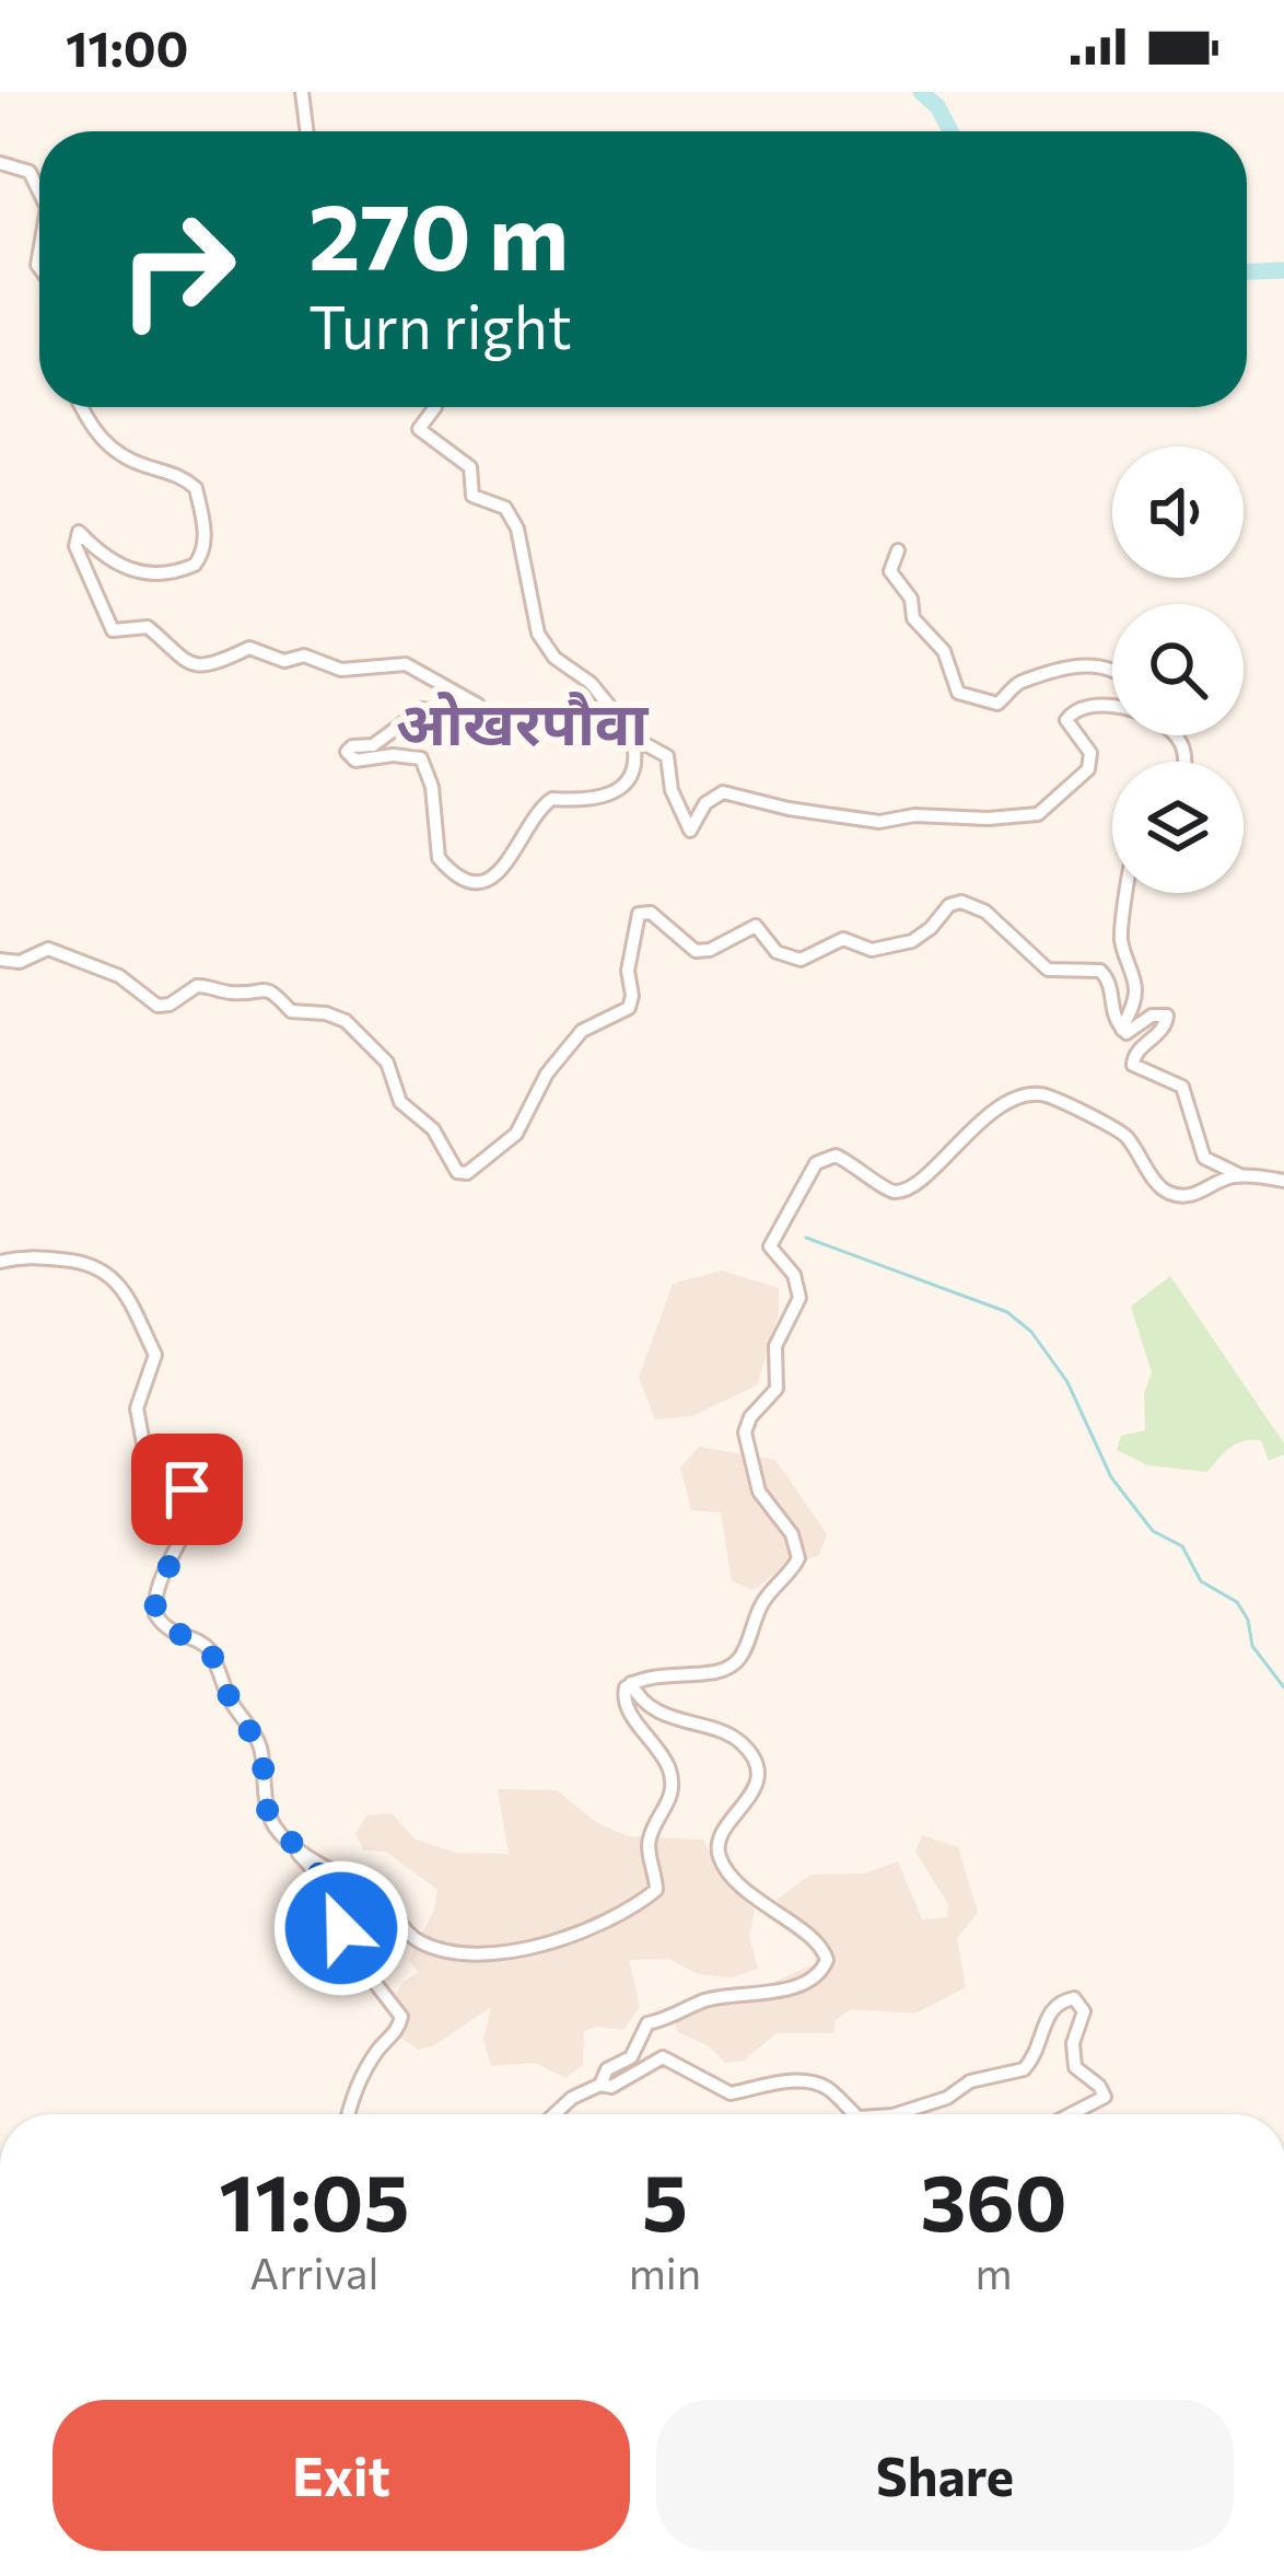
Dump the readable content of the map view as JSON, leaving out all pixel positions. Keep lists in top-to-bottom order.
{
  "districts": ["ओखरपौवा"],
  "page": {
    "status": "11:00",
    "turn": ["270 m", "Turn right"],
    "eta": [
      "11:05",
      "Arrival",
      "5",
      "min",
      "360",
      "m"
    ],
    "buttons": ["Exit", "Share"]
  }
}
